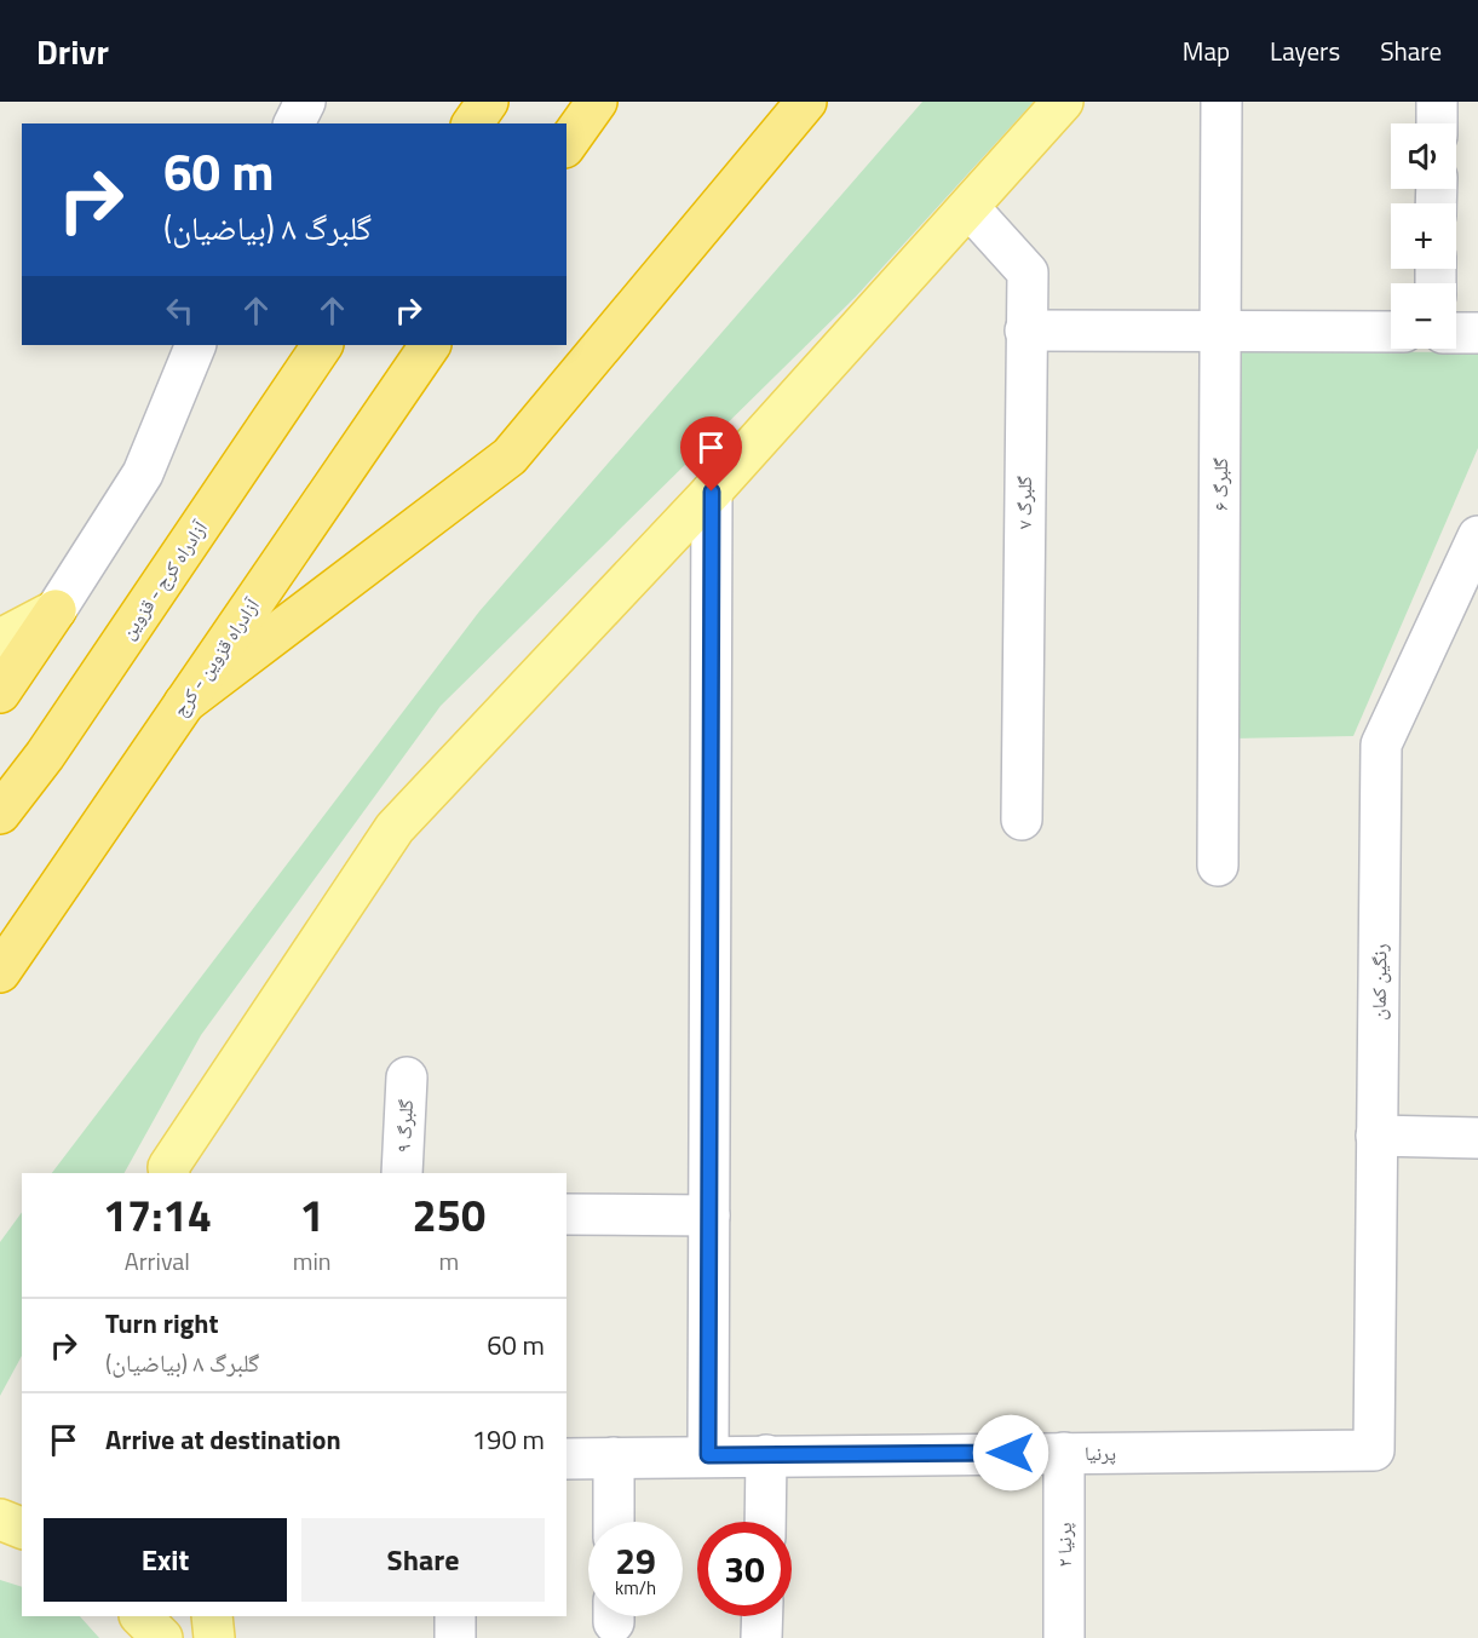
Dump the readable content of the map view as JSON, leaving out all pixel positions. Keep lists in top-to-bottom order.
{
  "streets": {
    "highway": ["آزادراه کرج - قزوین", "آزادراه قزوین - کرج"],
    "street": [
      "گلبرگ ۶",
      "گلبرگ ۷",
      "رنگین کمان",
      "گلبرگ ۹",
      "پرنیا",
      "پرنیا ۲"
    ]
  },
  "crossings": [
    ["رنگین کمان", "پرنیا"],
    ["پرنیا", "پرنیا ۲"]
  ],
  "page": {
    "header": "Drivr",
    "nav": ["Map", "Layers", "Share"],
    "map_buttons": ["+", "−"],
    "turn": ["60 m", "گلبرگ ۸ (بیاضیان)"],
    "eta": [
      "17:14",
      "Arrival",
      "1",
      "min",
      "250",
      "m"
    ],
    "list": [
      {
        "name": "Turn right",
        "note": "گلبرگ ۸ (بیاضیان)",
        "value": "60 m"
      },
      {
        "name": "Arrive at destination",
        "value": "190 m"
      }
    ],
    "buttons": ["Exit", "Share"],
    "speed": "29 km/h",
    "limit": "30"
  }
}
